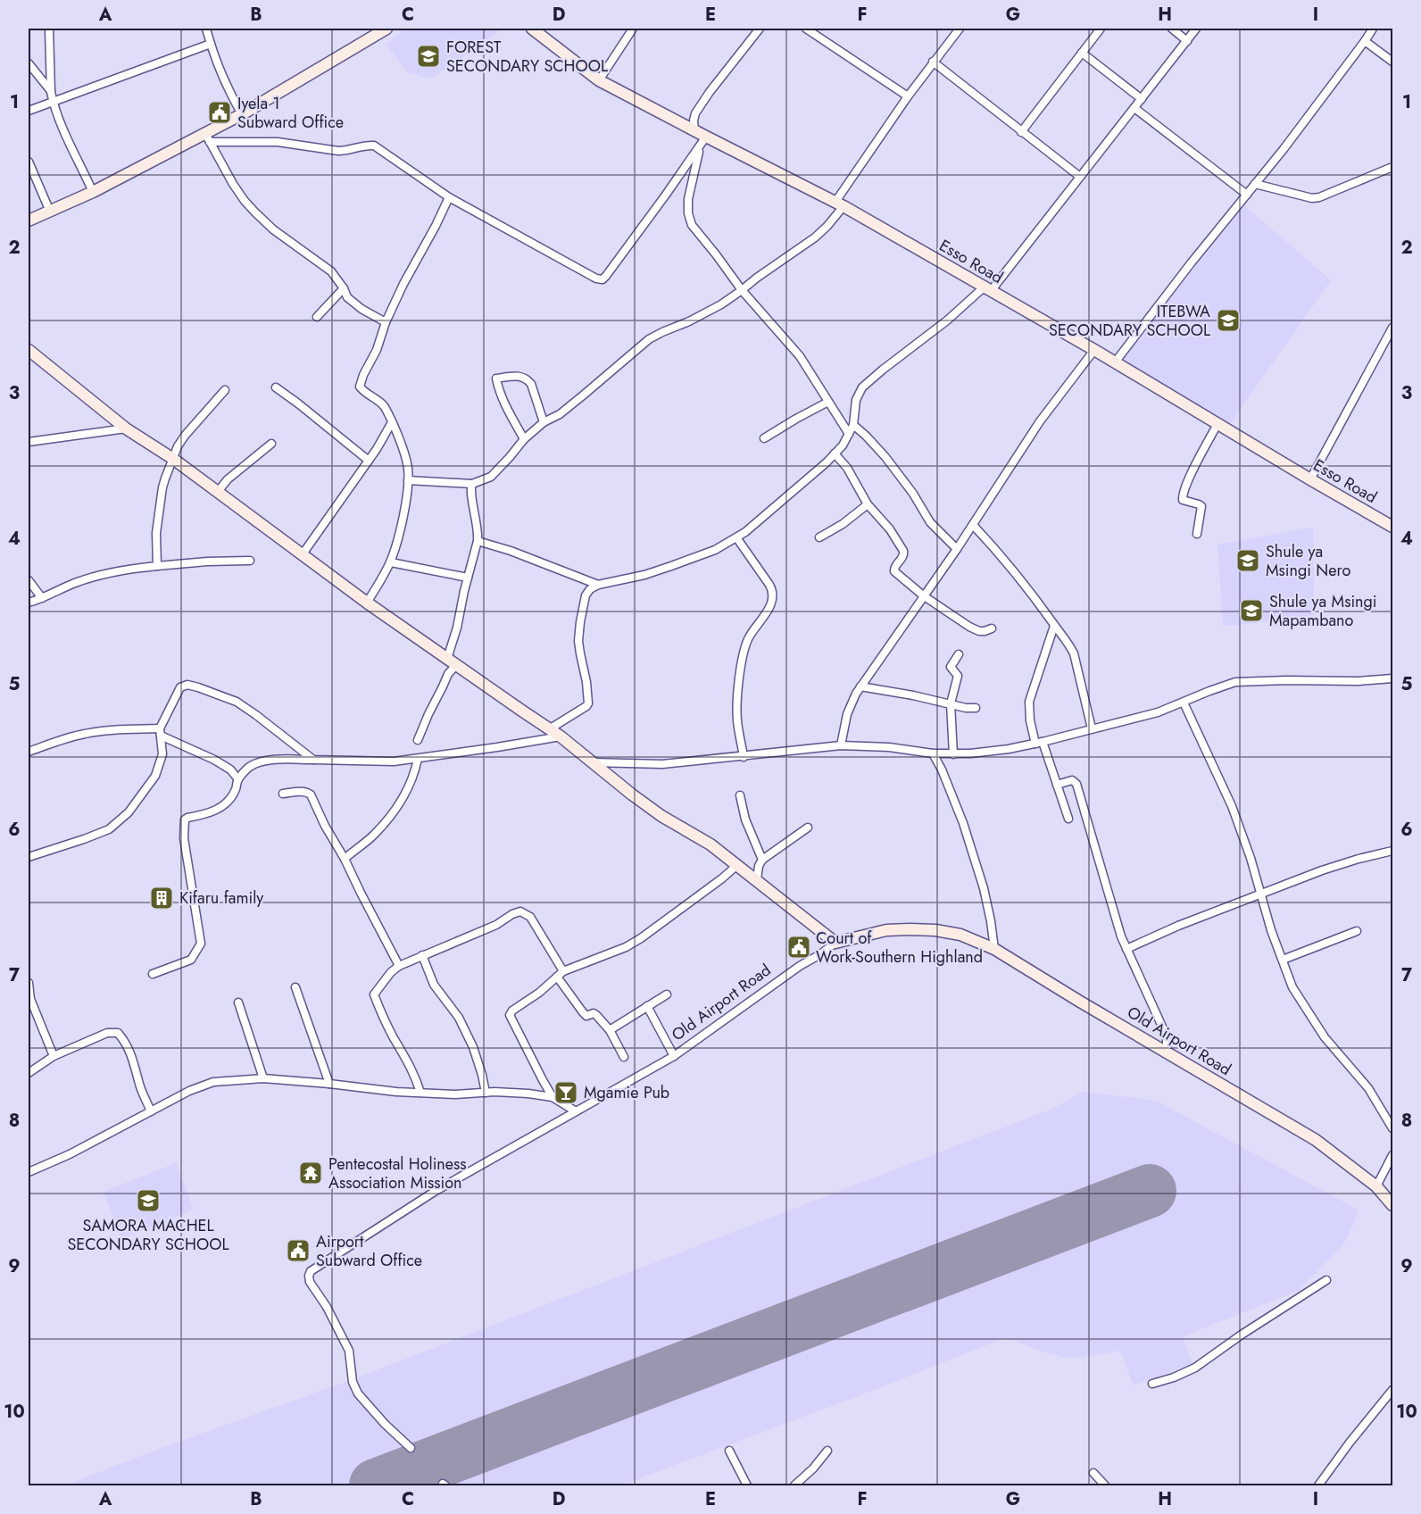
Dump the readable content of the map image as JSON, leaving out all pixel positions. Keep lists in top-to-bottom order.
{
  "streets": {
    "street": ["Esso Road", "Old Airport Road"]
  },
  "places": {
    "school or university": [
      "FOREST SECONDARY SCHOOL",
      "ITEBWA SECONDARY SCHOOL",
      "Shule ya Msingi Nero",
      "Shule ya Msingi Mapambano",
      "SAMORA MACHEL SECONDARY SCHOOL"
    ],
    "public building": ["Iyela 1 Subward Office", "Court of Work-Southern Highland", "Airport Subward Office"],
    "building": ["Kifaru family"],
    "bar": ["Mgamie Pub"],
    "temple": ["Pentecostal Holiness Association Mission"]
  },
  "grid": {
    "columns": [
      "A",
      "B",
      "C",
      "D",
      "E",
      "F",
      "G",
      "H",
      "I"
    ],
    "rows": [
      "1",
      "2",
      "3",
      "4",
      "5",
      "6",
      "7",
      "8",
      "9",
      "10"
    ]
  }
}
